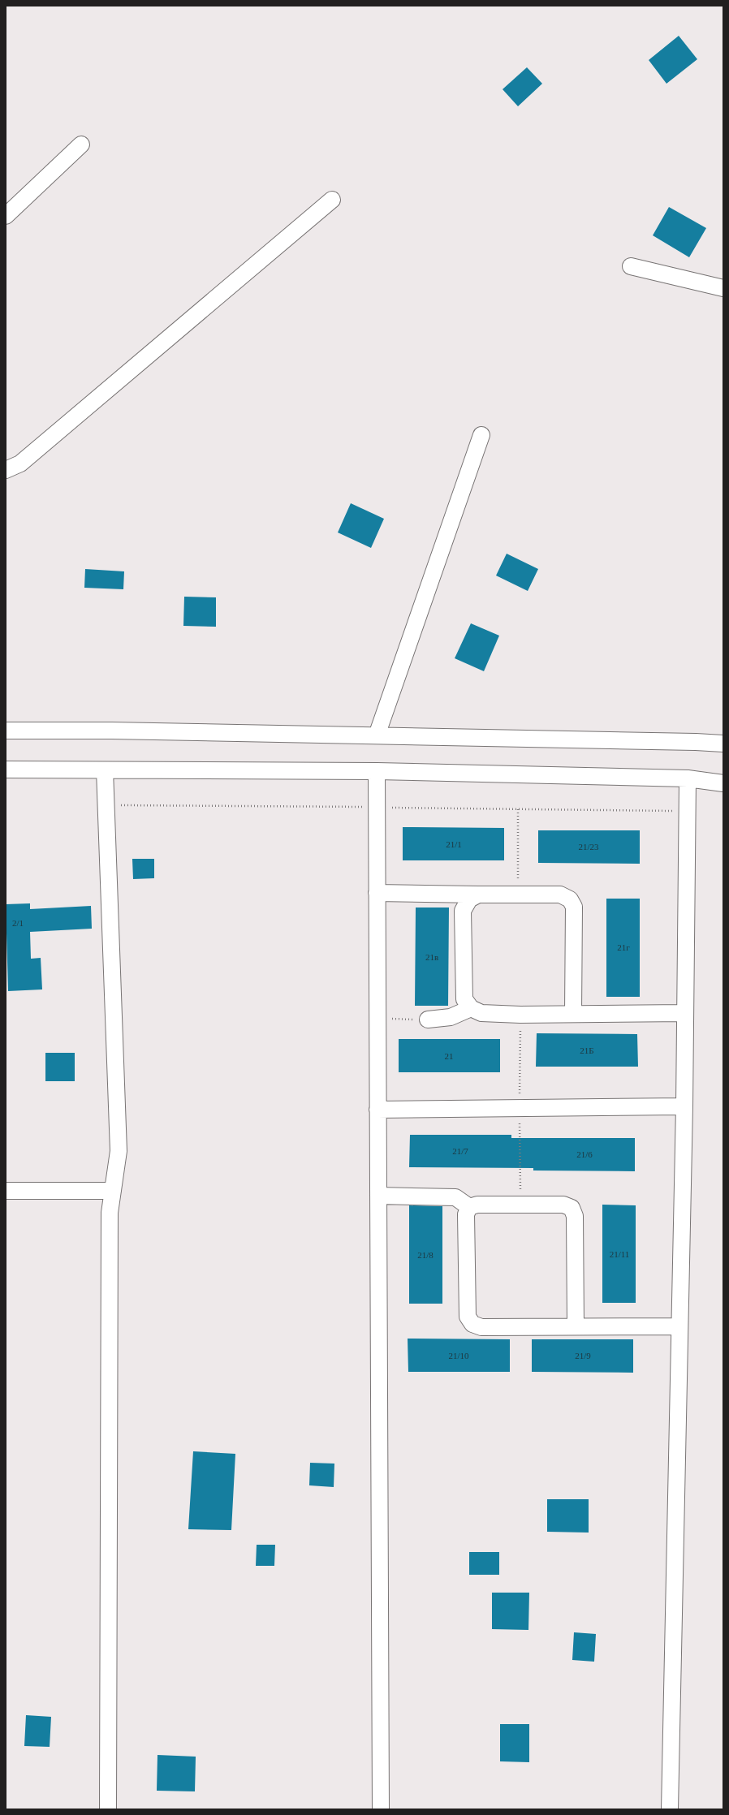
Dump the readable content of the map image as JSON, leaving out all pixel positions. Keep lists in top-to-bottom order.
{
  "house_numbers": [
    "21/1",
    "21/23",
    "2/1",
    "21г",
    "21в",
    "21Б",
    "21",
    "21/7",
    "21/6",
    "21/11",
    "21/8",
    "21/10",
    "21/9"
  ]
}
